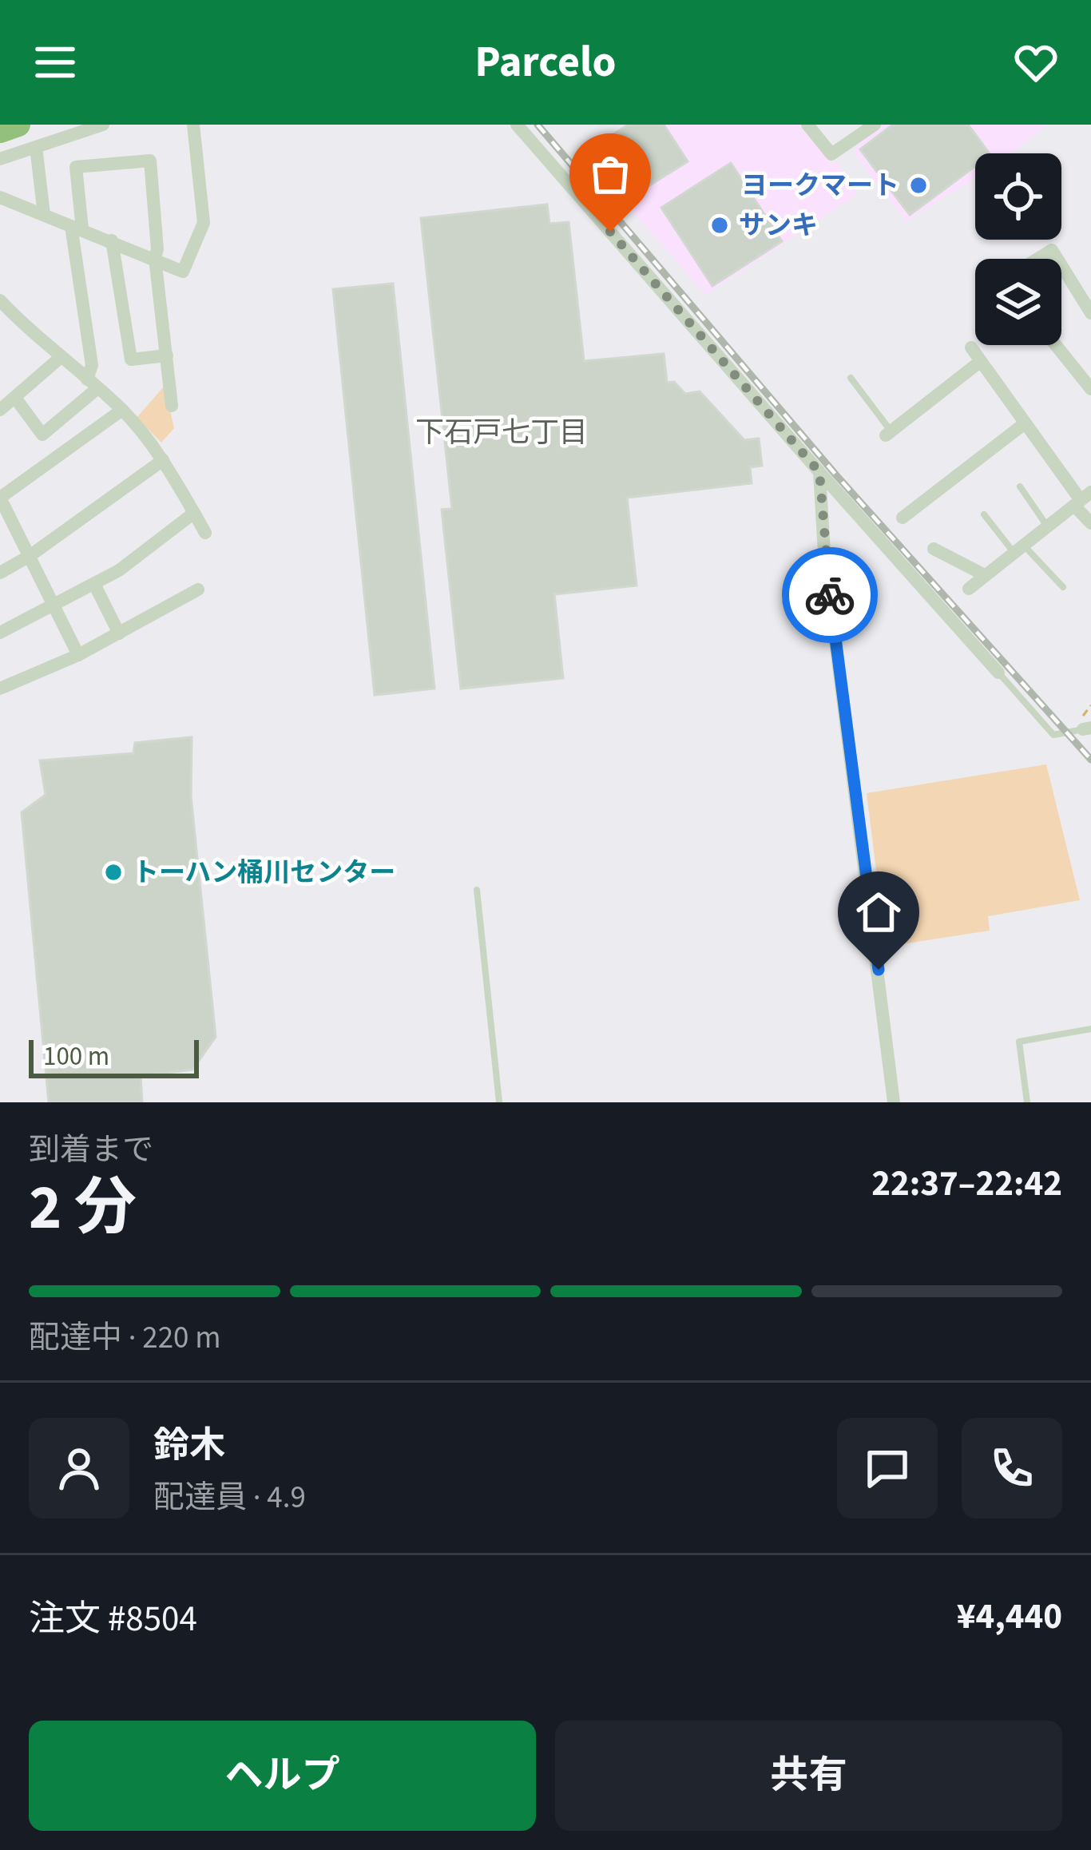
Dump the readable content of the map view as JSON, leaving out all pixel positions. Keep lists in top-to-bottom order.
{
  "districts": ["下石戸七丁目"],
  "places": ["ヨークマート", "サンキ", "トーハン桶川センター"],
  "scale_bar": "100 m",
  "page": {
    "header": "Parcelo",
    "scale": "100 m",
    "heading": ["2 分", "到着まで", "22:37–22:42"],
    "panel": [
      "鈴木",
      "配達員 · 4.9",
      "注文 #8504",
      "¥4,440"
    ],
    "bar": "配達中 · 220 m",
    "buttons": ["ヘルプ", "共有"]
  }
}
